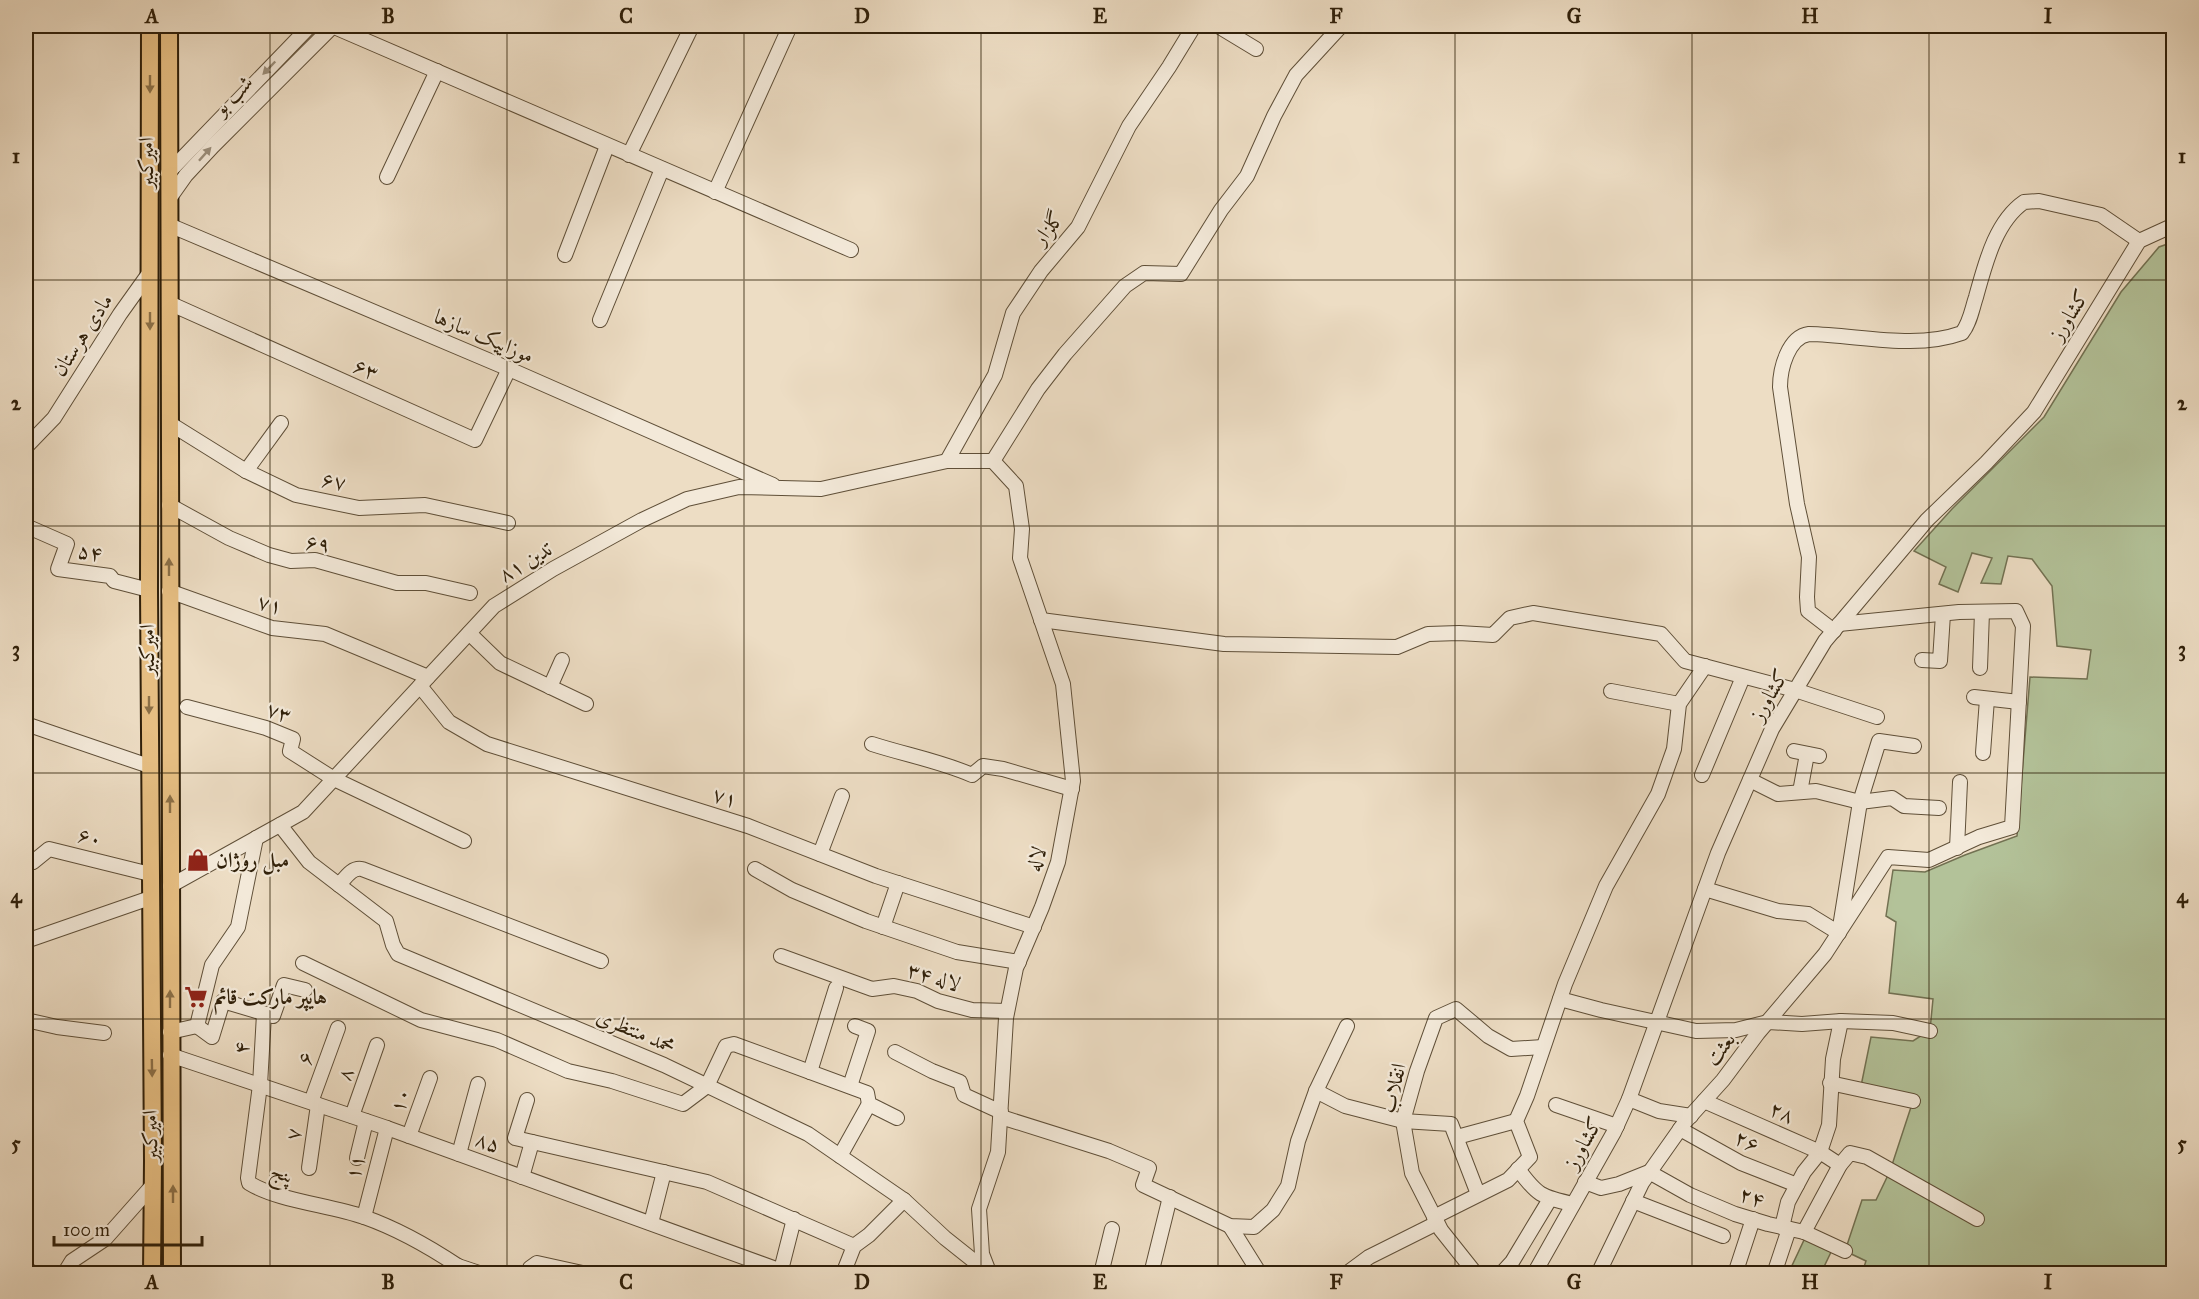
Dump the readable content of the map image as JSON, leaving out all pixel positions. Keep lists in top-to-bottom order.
{
  "streets": {
    "main road": ["امیرکبیر"],
    "street": [
      "شب بو",
      "گلزار",
      "کشاورز",
      "مادی هرستان",
      "موزاییک سازها",
      "۶۳",
      "۶۷",
      "۶۹",
      "۵۴",
      "تدین ۸۱",
      "۷۱",
      "۷۳",
      "۶۰",
      "لاله",
      "لاله ۳۴",
      "محمد منتظری",
      "۴",
      "بعثت",
      "۶",
      "۸",
      "انقلاب",
      "۱۰",
      "۲۸",
      "۷",
      "۲۶",
      "۸۵",
      "۱۱",
      "پنج",
      "۲۴"
    ]
  },
  "crossings": [
    ["شب بو", "امیرکبیر"],
    ["امیرکبیر", "مادی هرستان"],
    ["امیرکبیر", "موزاییک سازها"],
    ["امیرکبیر", "۶۳"],
    ["امیرکبیر", "۶۷"],
    ["امیرکبیر", "۶۹"],
    ["امیرکبیر", "۵۴"],
    ["امیرکبیر", "تدین ۸۱"],
    ["امیرکبیر", "۷۱"],
    ["امیرکبیر", "۶۰"],
    ["امیرکبیر", "۸۵"],
    ["گلزار", "تدین ۸۱"],
    ["موزاییک سازها", "۶۳"],
    ["موزاییک سازها", "تدین ۸۱"],
    ["تدین ۸۱", "۷۱"],
    ["تدین ۸۱", "۷۳"],
    ["تدین ۸۱", "لاله"],
    ["تدین ۸۱", "محمد منتظری"],
    ["۷۱", "لاله"],
    ["لاله", "لاله ۳۴"],
    ["لاله", "محمد منتظری"],
    ["۴", "۸۵"],
    ["۴", "پنج"],
    ["بعثت", "۲۸"],
    ["بعثت", "۲۶"],
    ["بعثت", "۲۴"],
    ["۶", "۷"],
    ["۶", "۸۵"],
    ["۸", "۸۵"],
    ["۱۰", "۸۵"],
    ["۷", "۸۵"],
    ["۸۵", "۱۱"],
    ["۸۵", "پنج"],
    ["۱۱", "پنج"]
  ],
  "places": {
    "shop": ["مبل روژان"],
    "supermarket": ["هایپر مارکت قائم"]
  },
  "scale_bar": "100 m",
  "grid": {
    "columns": [
      "A",
      "B",
      "C",
      "D",
      "E",
      "F",
      "G",
      "H",
      "I"
    ],
    "rows": [
      "1",
      "2",
      "3",
      "4",
      "5"
    ]
  }
}
